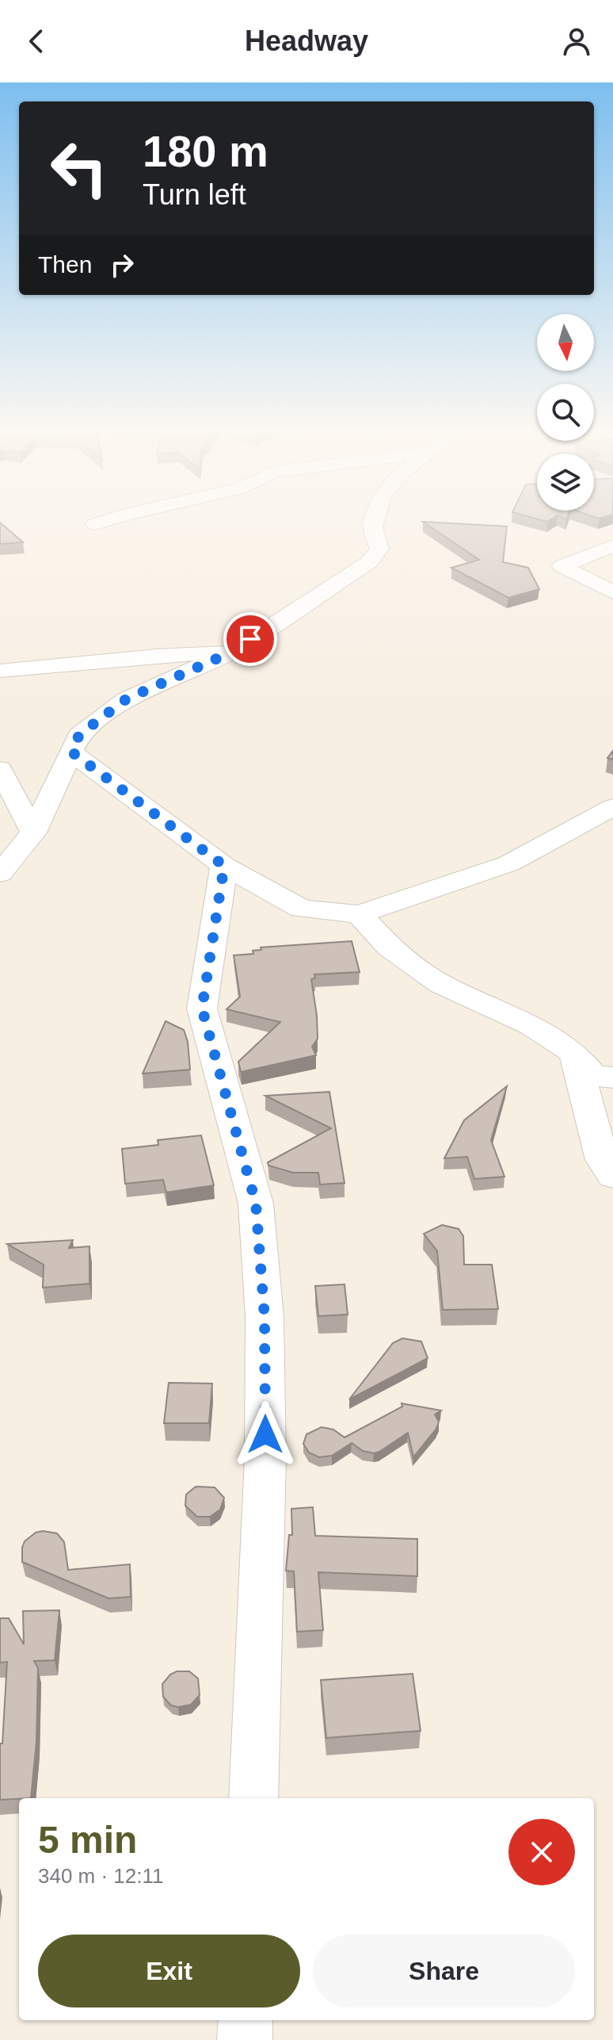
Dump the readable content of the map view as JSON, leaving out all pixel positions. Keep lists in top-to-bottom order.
{
  "north": "bottom",
  "page": {
    "header": "Headway",
    "turn": ["180 m", "Turn left"],
    "then": "Then",
    "heading": ["5 min", "340 m · 12:11"],
    "buttons": ["Exit", "Share"]
  }
}
